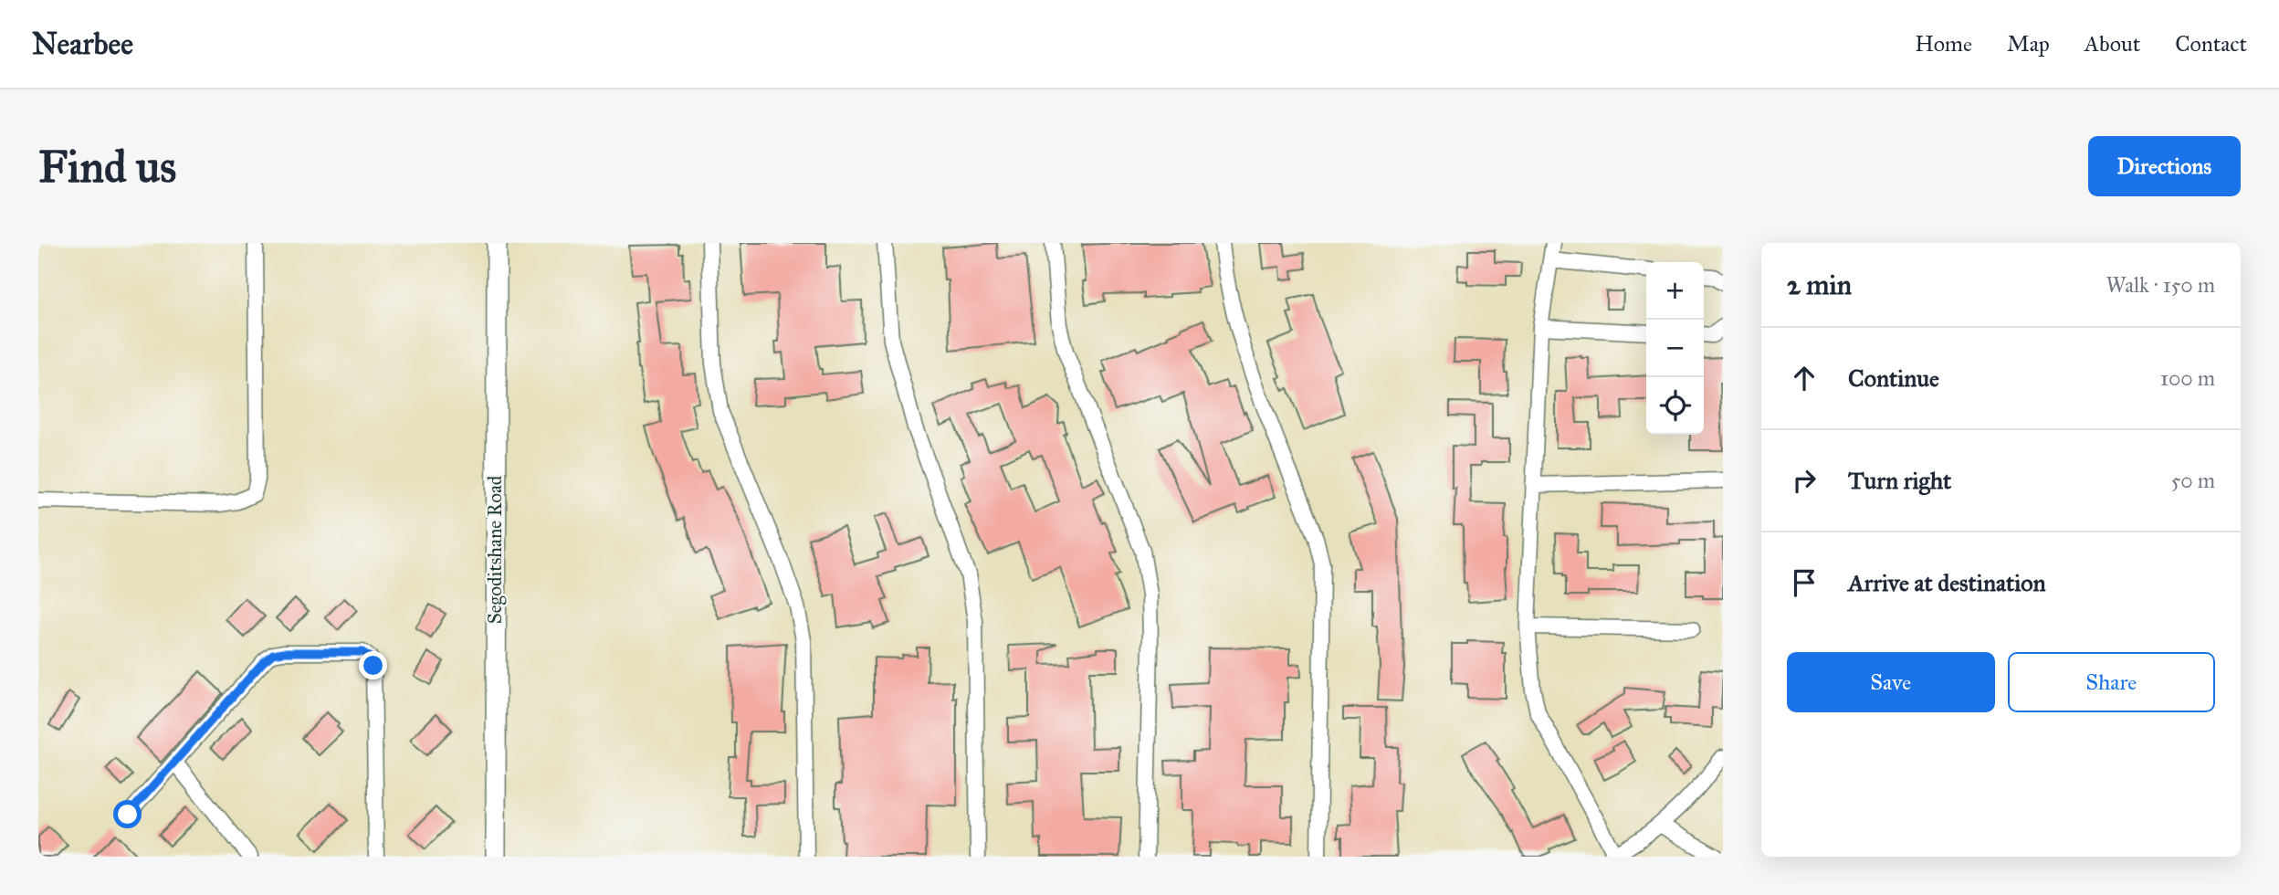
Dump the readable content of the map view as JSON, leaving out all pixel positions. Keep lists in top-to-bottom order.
{
  "streets": {
    "street": ["Segoditshane Road"]
  },
  "page": {
    "header": "Nearbee",
    "nav": [
      "Home",
      "Map",
      "About",
      "Contact"
    ],
    "buttons": [
      "Directions",
      ["Save", "Share"]
    ],
    "title": "Find us",
    "heading": ["2 min", "Walk · 150 m"],
    "map_buttons": ["+", "−"],
    "list": [
      ["Continue", "100 m"],
      ["Turn right", "50 m"],
      "Arrive at destination"
    ]
  }
}
